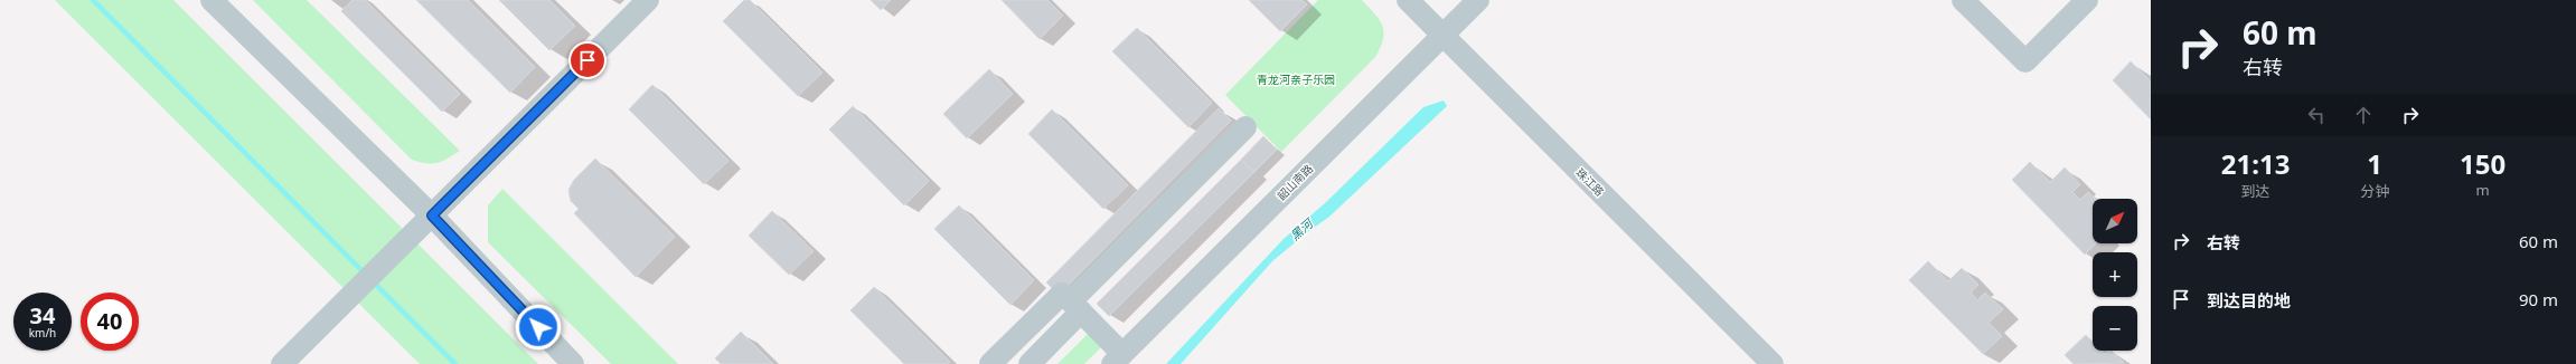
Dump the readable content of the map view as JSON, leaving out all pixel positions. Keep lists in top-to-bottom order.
{
  "streets": {
    "street": ["韶山南路", "珠江路"]
  },
  "crossings": [
    ["韶山南路", "珠江路"]
  ],
  "water": ["黑河"],
  "parks": ["青龙河亲子乐园"],
  "north": "top right",
  "page": {
    "turn": ["60 m", "右转"],
    "eta": [
      "21:13",
      "到达",
      "1",
      "分钟",
      "150",
      "m"
    ],
    "map_buttons": ["+", "−"],
    "list": [
      {
        "name": "右转",
        "value": "60 m"
      },
      {
        "name": "到达目的地",
        "value": "90 m"
      }
    ],
    "speed": "34 km/h",
    "limit": "40"
  }
}
